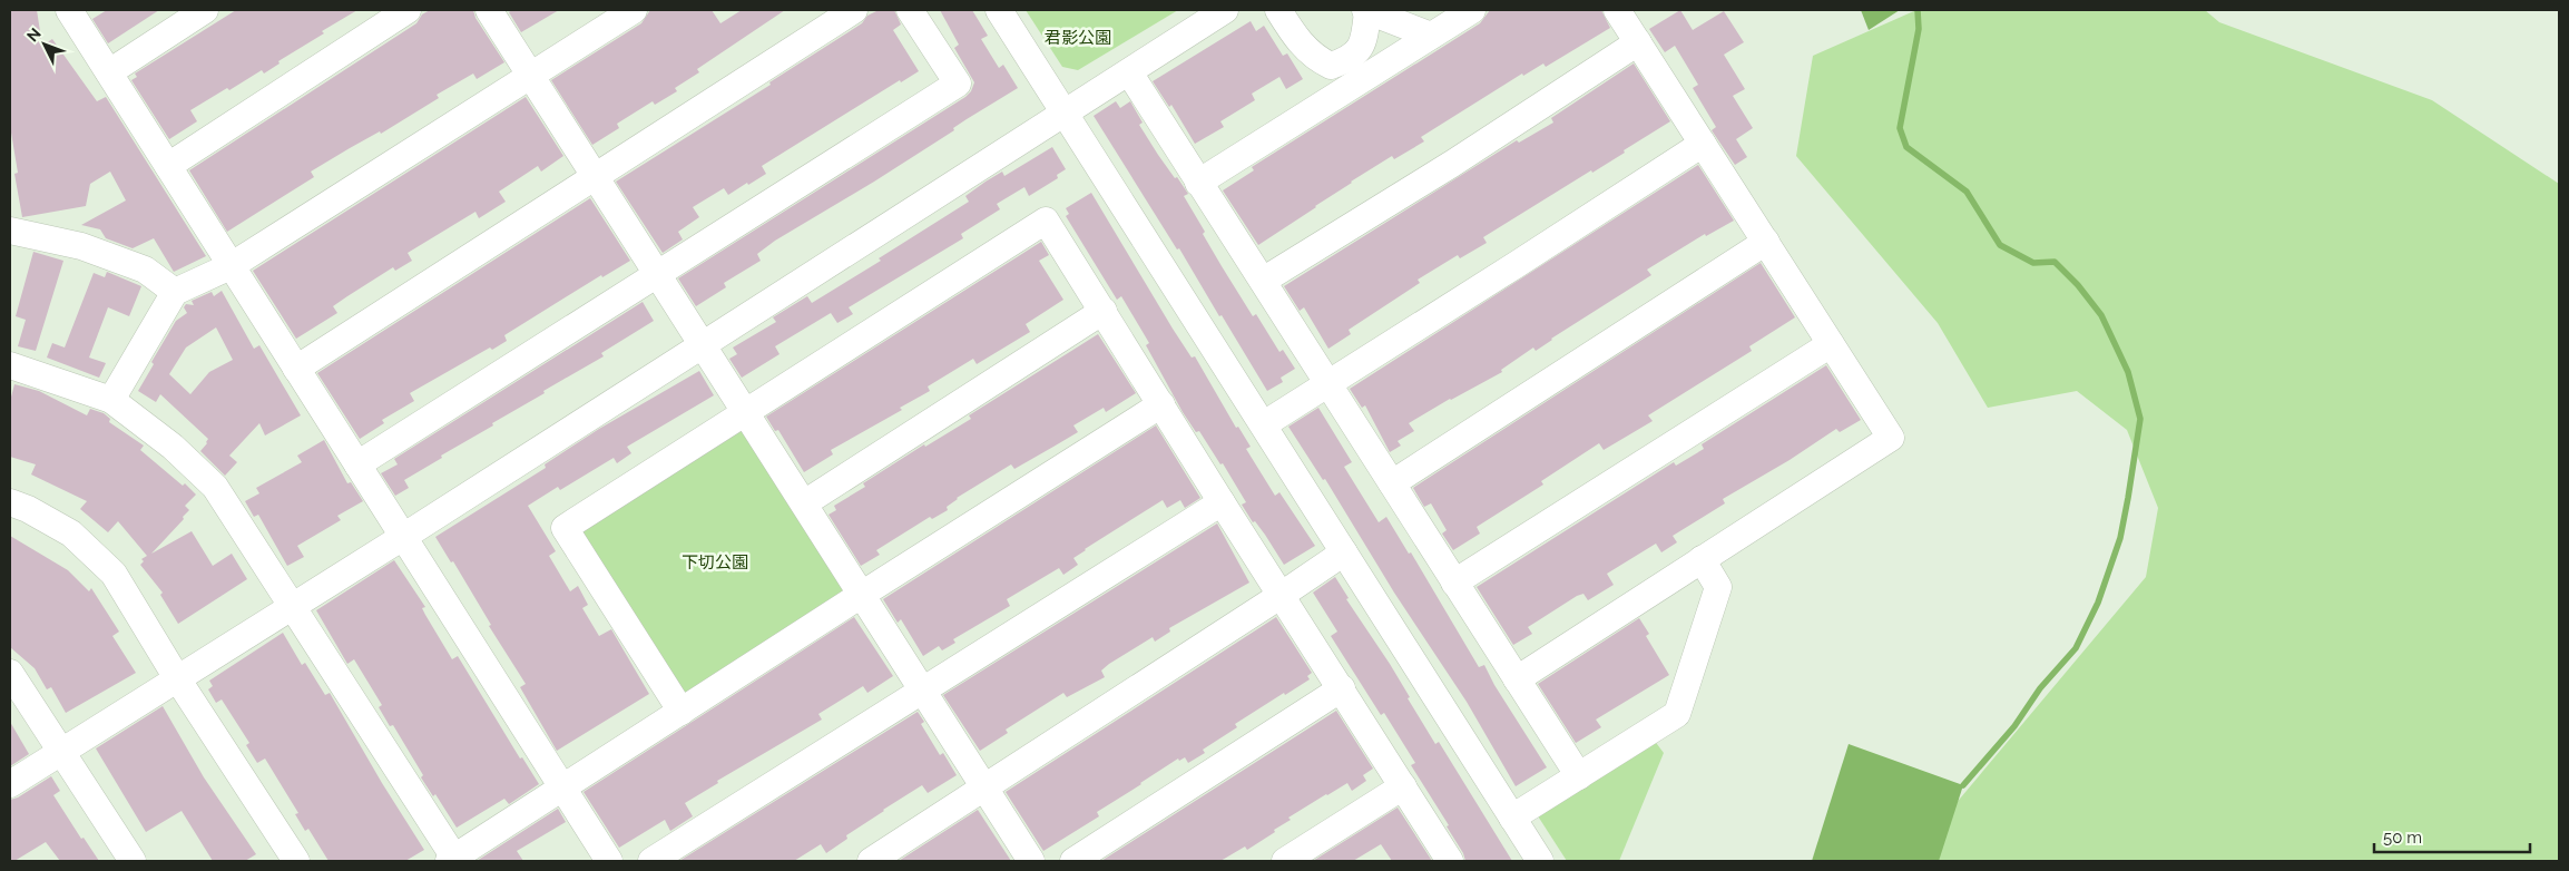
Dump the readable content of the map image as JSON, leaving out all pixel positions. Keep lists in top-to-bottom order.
{
  "parks": ["君影公園", "下切公園"],
  "scale_bar": "50 m",
  "north": "top left"
}
